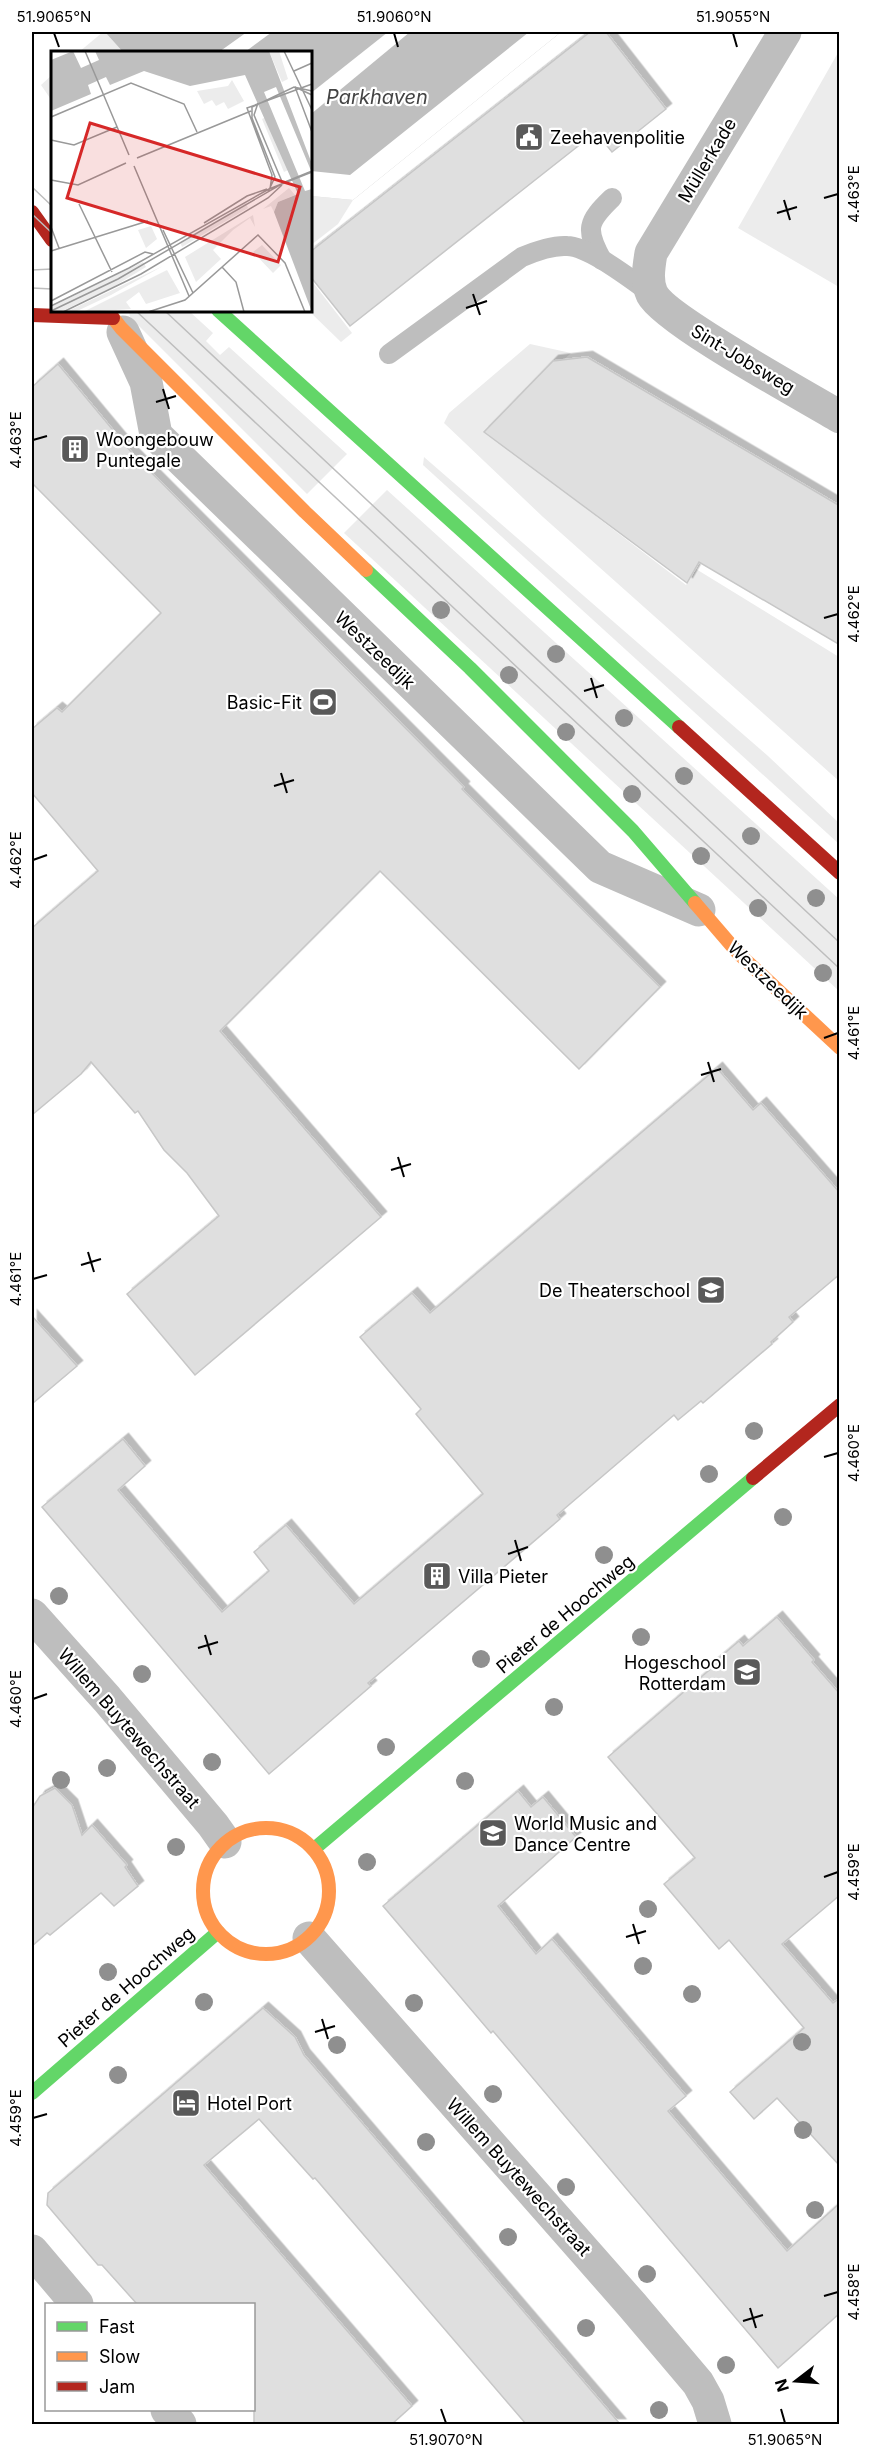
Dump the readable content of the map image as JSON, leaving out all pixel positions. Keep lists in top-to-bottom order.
{
  "streets": {
    "main road": ["Westzeedijk", "Pieter de Hoochweg"],
    "street": ["Müllerkade", "Sint-Jobsweg", "Willem Buytewechstraat"]
  },
  "crossings": [
    ["Müllerkade", "Sint-Jobsweg"],
    ["Pieter de Hoochweg", "Willem Buytewechstraat"]
  ],
  "water": ["Parkhaven"],
  "places": {
    "public building": ["Zeehavenpolitie"],
    "building": ["Woongebouw Puntegale", "Villa Pieter"],
    "sports": ["Basic-Fit"],
    "school or university": ["De Theaterschool", "Hogeschool Rotterdam", "World Music and Dance Centre"],
    "hotel": ["Hotel Port"]
  },
  "legend": ["Fast", "Slow", "Jam"],
  "north": "left",
  "coordinates": [
    "51.9065°N",
    "51.9060°N",
    "51.9055°N",
    "4.463°E",
    "4.462°E",
    "4.461°E",
    "4.460°E",
    "4.459°E",
    "4.458°E",
    "51.9070°N"
  ]
}
